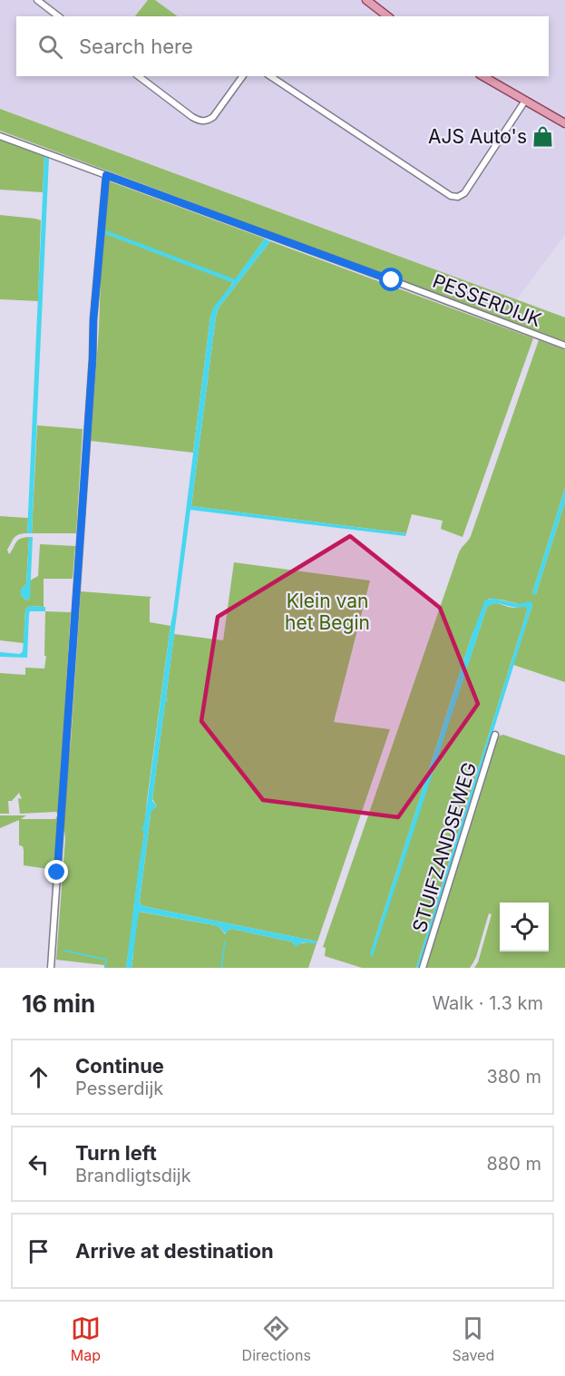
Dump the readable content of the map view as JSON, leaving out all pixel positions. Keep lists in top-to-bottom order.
{
  "streets": {
    "street": ["PESSERDIJK", "STUIFZANDSEWEG"]
  },
  "parks": ["Klein van het Begin"],
  "places": {
    "shop": ["AJS Auto's"]
  },
  "page": {
    "search": "Search here",
    "heading": ["16 min", "Walk · 1.3 km"],
    "list": [
      ["Continue", "Pesserdijk", "380 m"],
      ["Turn left", "Brandligtsdijk", "880 m"],
      "Arrive at destination"
    ],
    "nav": ["Map", "Directions", "Saved"]
  }
}
